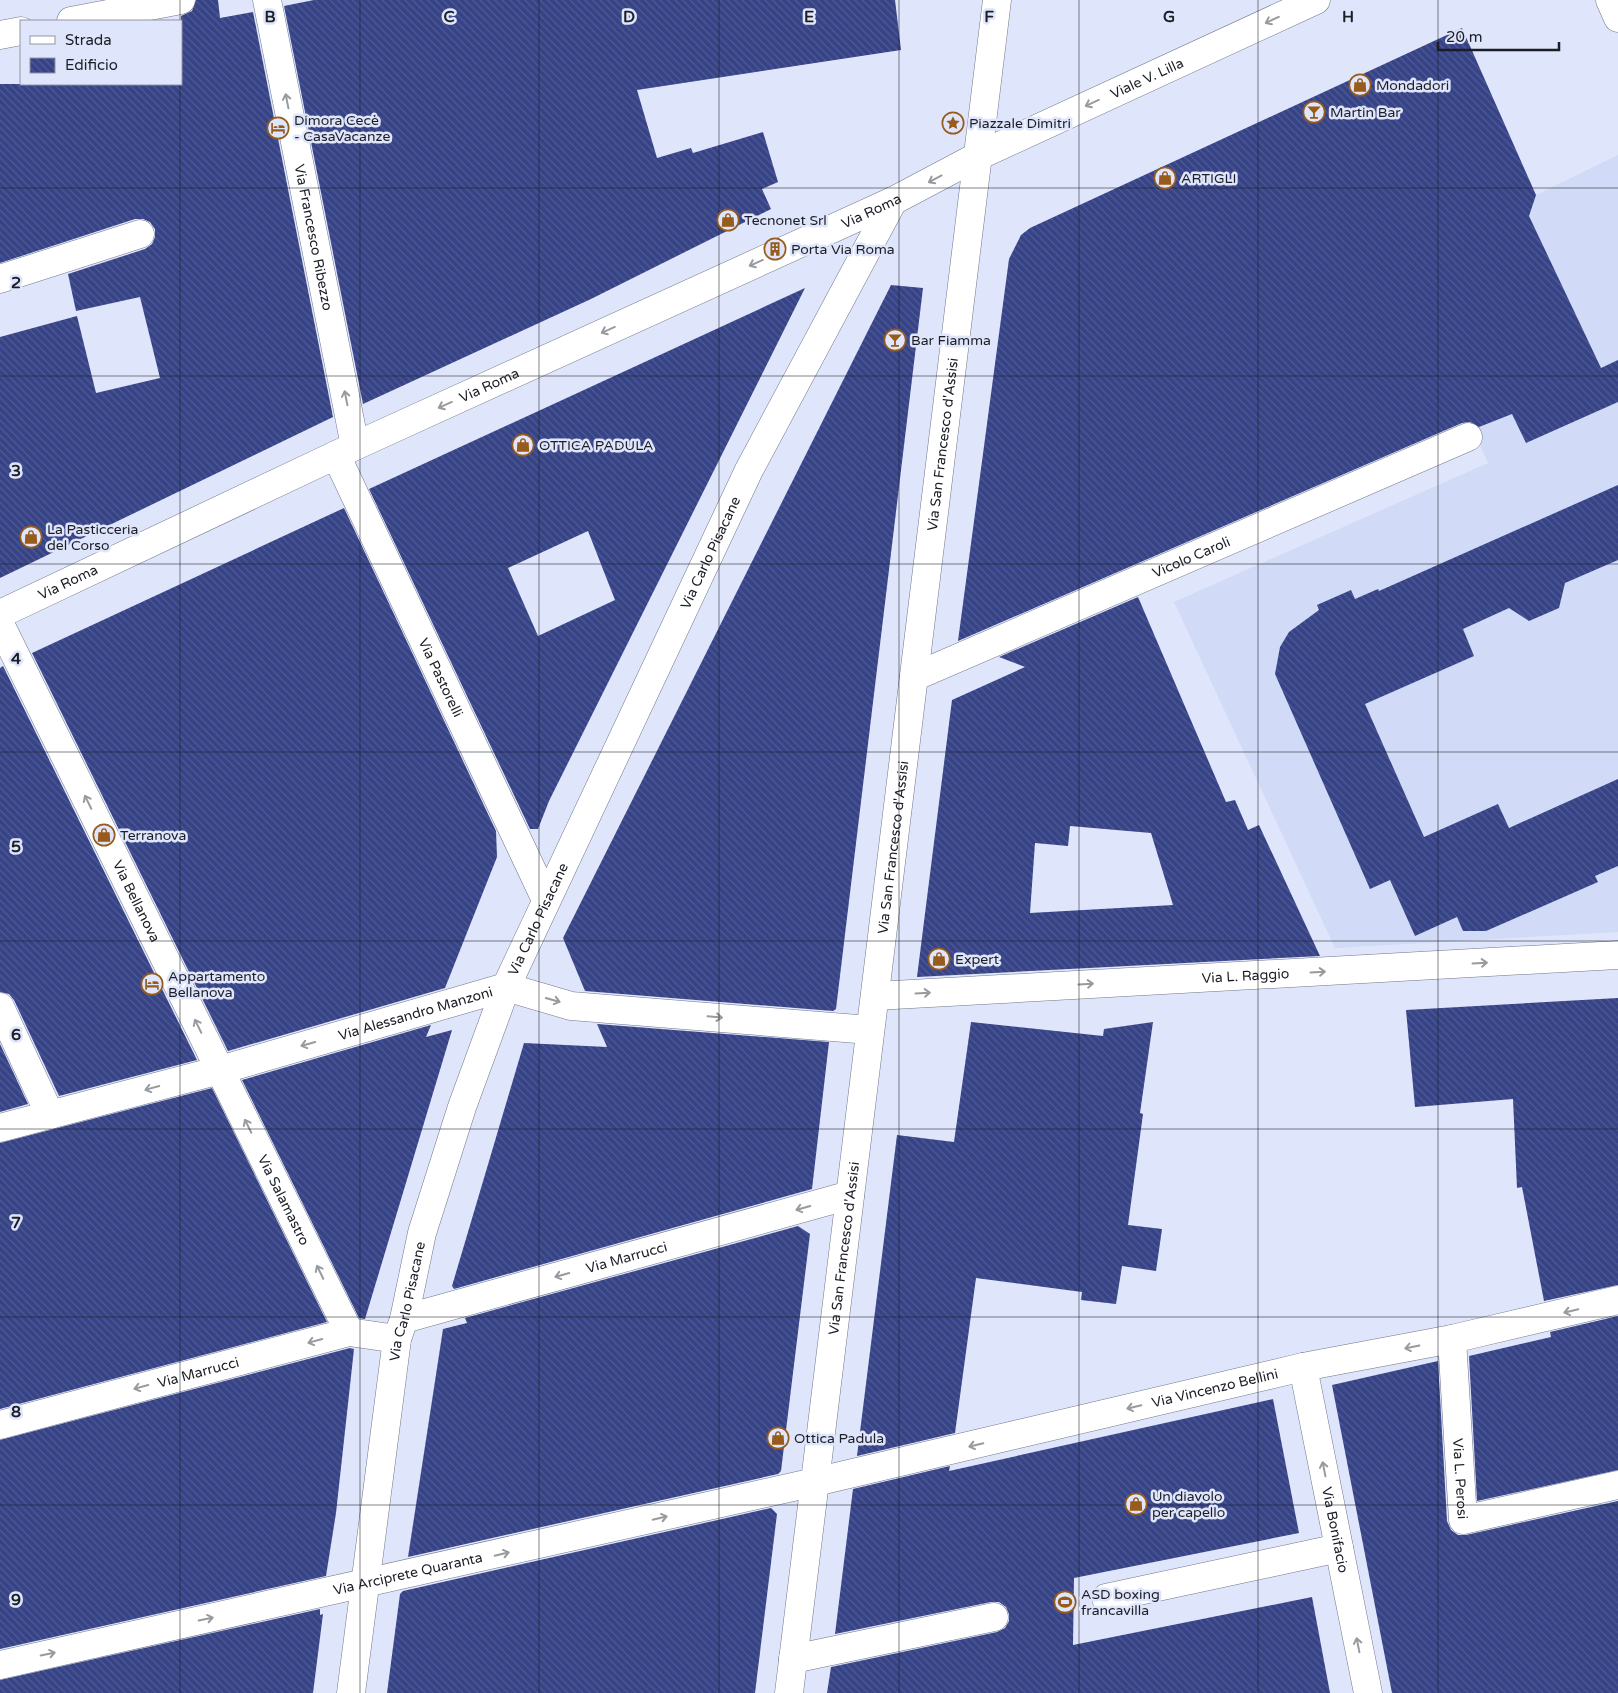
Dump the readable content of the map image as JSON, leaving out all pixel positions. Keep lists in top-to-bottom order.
{
  "streets": {
    "street": [
      "Viale V. Lilla",
      "Via Roma",
      "Via Francesco Ribezzo",
      "Via San Francesco d'Assisi",
      "Via Carlo Pisacane",
      "Vicolo Caroli",
      "Via Pastorelli",
      "Via Bellanova",
      "Via L. Raggio",
      "Via Alessandro Manzoni",
      "Via Salamastro",
      "Via Marrucci",
      "Via Vincenzo Bellini",
      "Via L. Perosi",
      "Via Bonifacio",
      "Via Arciprete Quaranta"
    ]
  },
  "crossings": [
    ["Viale V. Lilla", "Via Roma"],
    ["Viale V. Lilla", "Via San Francesco d'Assisi"],
    ["Via Roma", "Via Francesco Ribezzo"],
    ["Via Roma", "Via San Francesco d'Assisi"],
    ["Via Roma", "Via Carlo Pisacane"],
    ["Via Roma", "Via Pastorelli"],
    ["Via Francesco Ribezzo", "Via Pastorelli"],
    ["Via San Francesco d'Assisi", "Vicolo Caroli"],
    ["Via San Francesco d'Assisi", "Via L. Raggio"],
    ["Via San Francesco d'Assisi", "Via Alessandro Manzoni"],
    ["Via San Francesco d'Assisi", "Via Marrucci"],
    ["Via San Francesco d'Assisi", "Via Vincenzo Bellini"],
    ["Via San Francesco d'Assisi", "Via Arciprete Quaranta"],
    ["Via Carlo Pisacane", "Via Pastorelli"],
    ["Via Carlo Pisacane", "Via Alessandro Manzoni"],
    ["Via Carlo Pisacane", "Via Marrucci"],
    ["Via Carlo Pisacane", "Via Arciprete Quaranta"],
    ["Via Bellanova", "Via Alessandro Manzoni"],
    ["Via Bellanova", "Via Salamastro"],
    ["Via Alessandro Manzoni", "Via Salamastro"],
    ["Via Salamastro", "Via Marrucci"],
    ["Via Vincenzo Bellini", "Via L. Perosi"],
    ["Via Vincenzo Bellini", "Via Bonifacio"],
    ["Via Vincenzo Bellini", "Via Arciprete Quaranta"]
  ],
  "one_way": [
    "Viale V. Lilla",
    "Via Roma",
    "Via Francesco Ribezzo",
    "Via Bellanova",
    "Via L. Raggio",
    "Via Salamastro",
    "Via Marrucci",
    "Via Bonifacio",
    "Via Arciprete Quaranta"
  ],
  "places": {
    "shop": [
      "Mondadori",
      "ARTIGLI",
      "Tecnonet Srl",
      "OTTICA PADULA",
      "La Pasticceria del Corso",
      "Terranova",
      "Expert",
      "Ottica Padula",
      "Un diavolo per capello"
    ],
    "bar": ["Martin Bar", "Bar Fiamma"],
    "place": ["Piazzale Dimitri"],
    "hotel": ["Dimora Cecè - CasaVacanze", "Appartamento Bellanova"],
    "building": ["Porta Via Roma"],
    "sports": ["ASD boxing francavilla"]
  },
  "legend": ["Strada", "Edificio"],
  "scale_bar": "20 m",
  "grid": {
    "columns": [
      "B",
      "C",
      "D",
      "E",
      "F",
      "G",
      "H"
    ],
    "rows": [
      "2",
      "3",
      "4",
      "5",
      "6",
      "7",
      "8",
      "9"
    ]
  }
}
